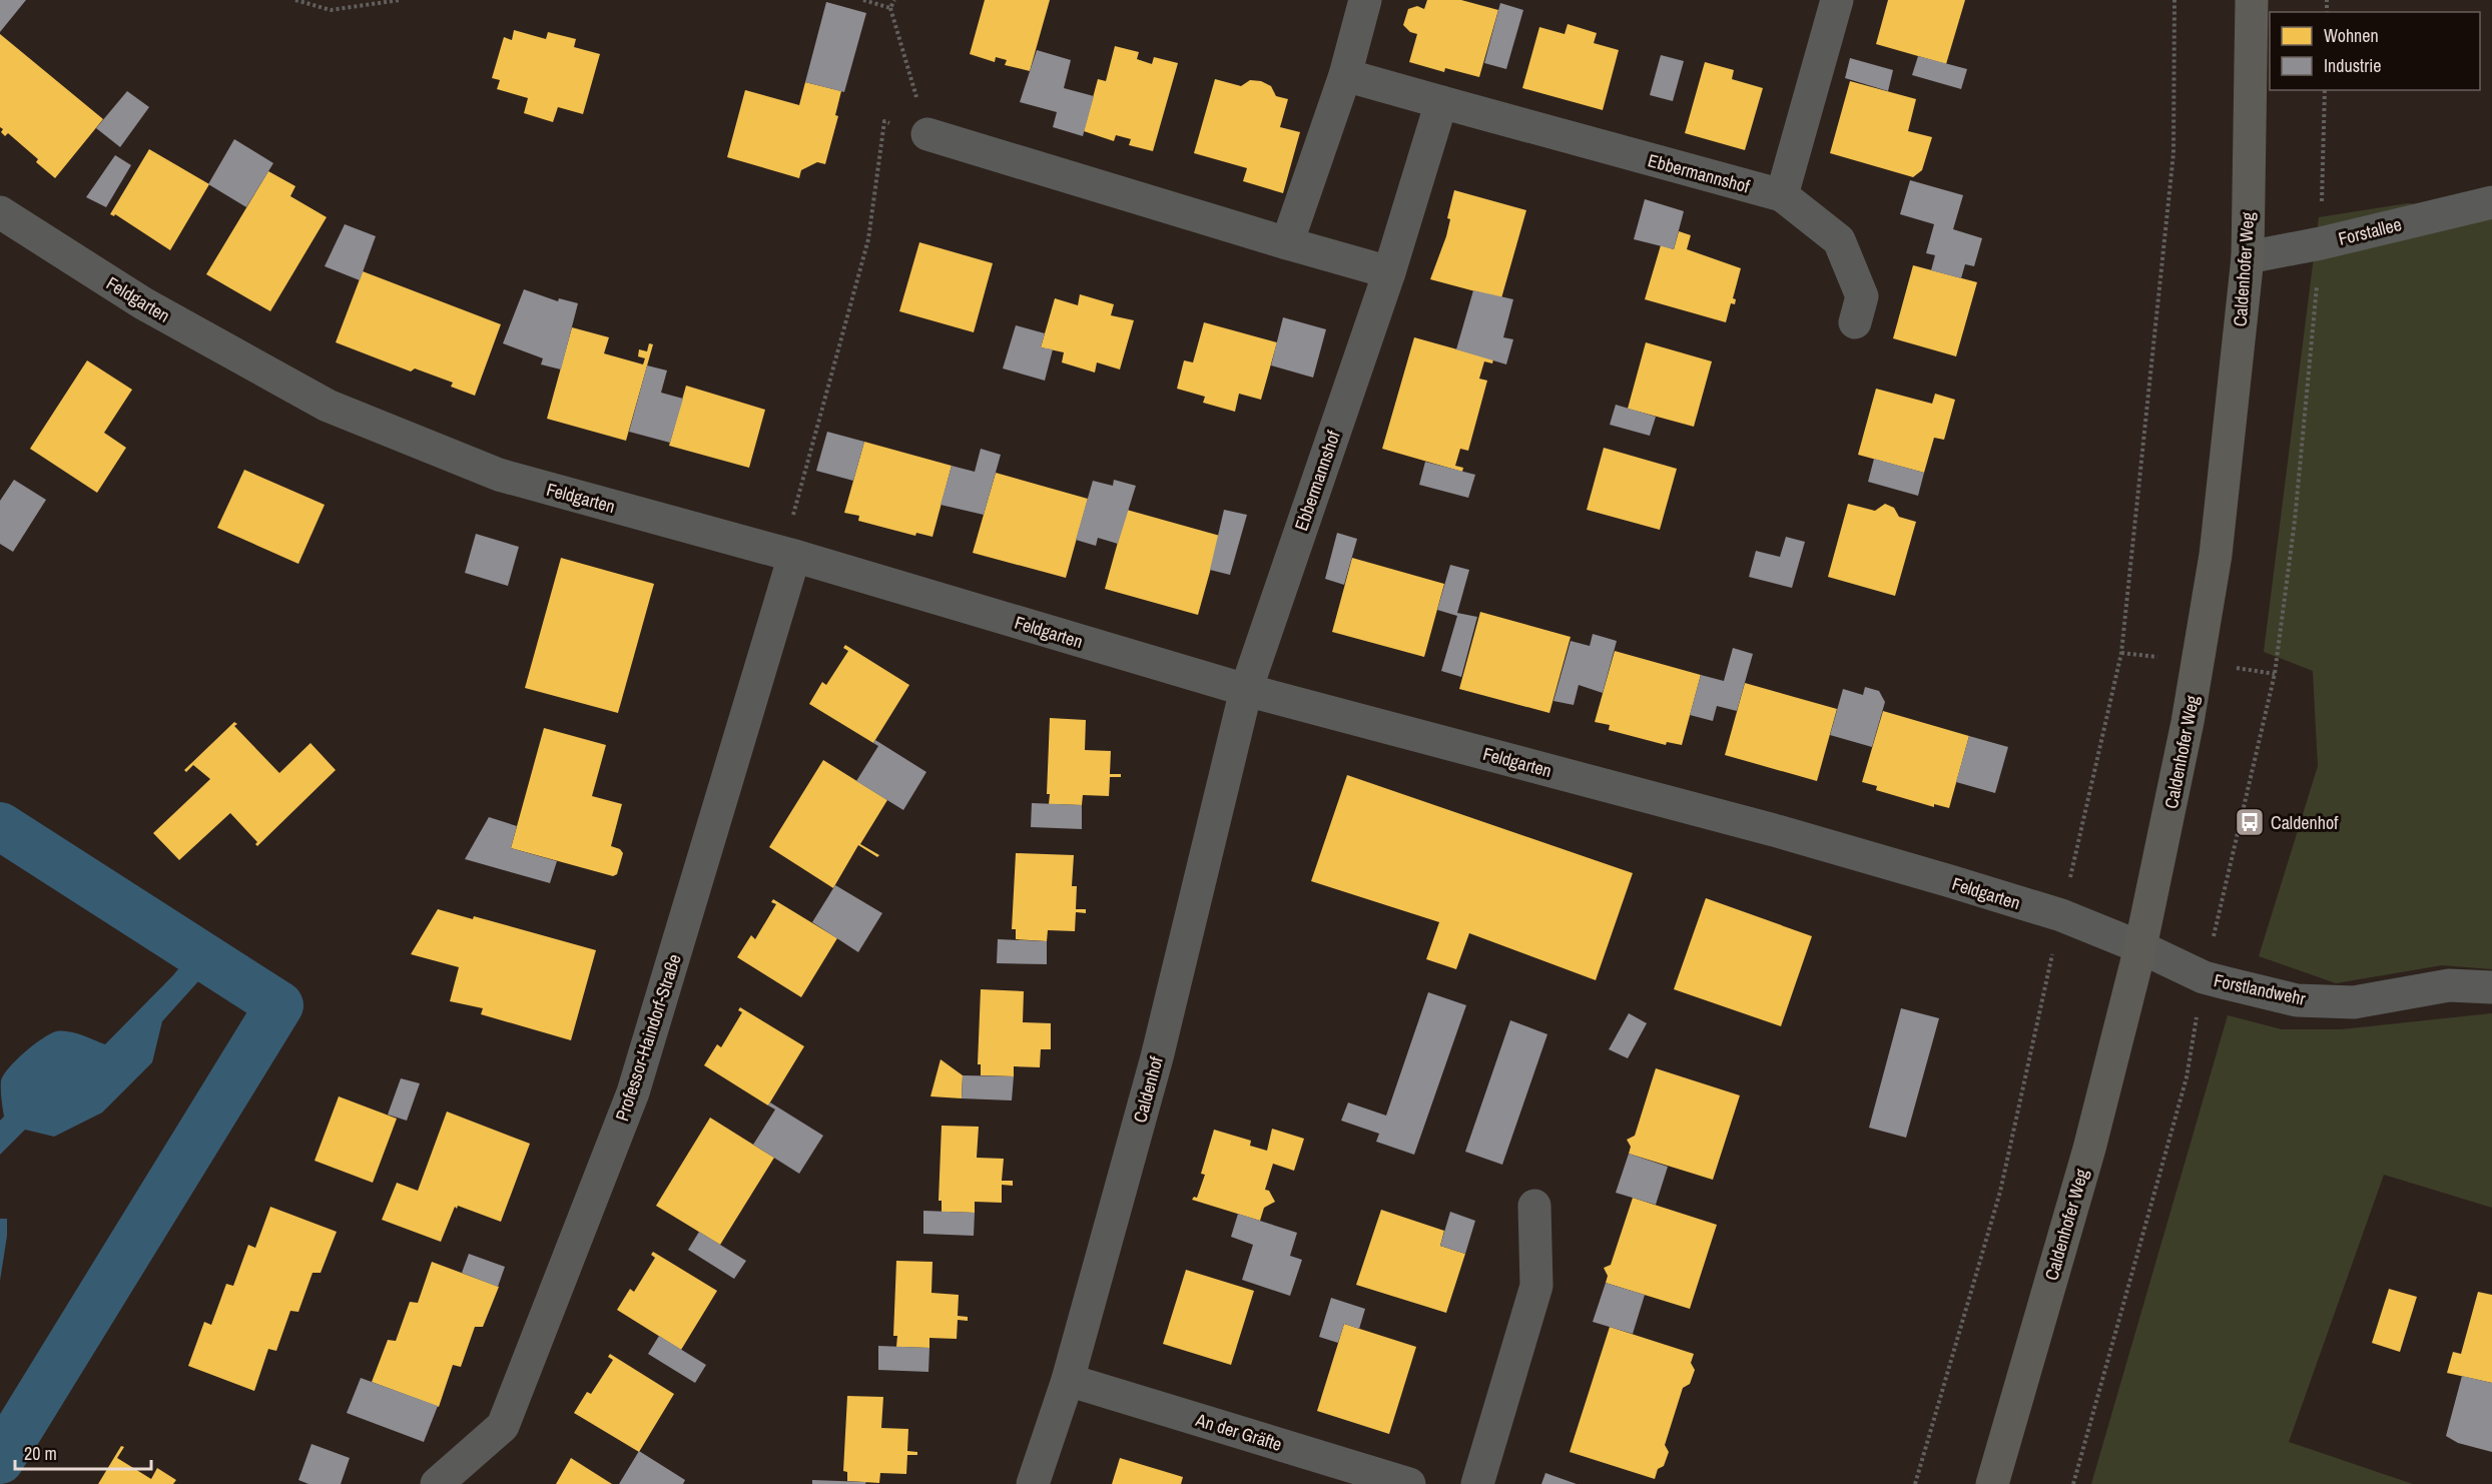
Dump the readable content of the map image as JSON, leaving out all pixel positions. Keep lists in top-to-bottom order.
{
  "streets": {
    "main road": ["Caldenhofer Weg"],
    "street": [
      "Ebbermannshof",
      "Forstallee",
      "Feldgarten",
      "Forstlandwehr",
      "Professor-Haindorf-Straße",
      "Caldenhof",
      "An der Gräfte"
    ]
  },
  "crossings": [
    ["Ebbermannshof", "Feldgarten"],
    ["Ebbermannshof", "Caldenhof"],
    ["Forstallee", "Caldenhofer Weg"],
    ["Caldenhofer Weg", "Feldgarten"],
    ["Caldenhofer Weg", "Forstlandwehr"],
    ["Feldgarten", "Forstlandwehr"],
    ["Feldgarten", "Professor-Haindorf-Straße"],
    ["Feldgarten", "Caldenhof"],
    ["Caldenhof", "An der Gräfte"]
  ],
  "places": {
    "bus stop": ["Caldenhof"]
  },
  "legend": ["Wohnen", "Industrie"],
  "scale_bar": "20 m"
}
